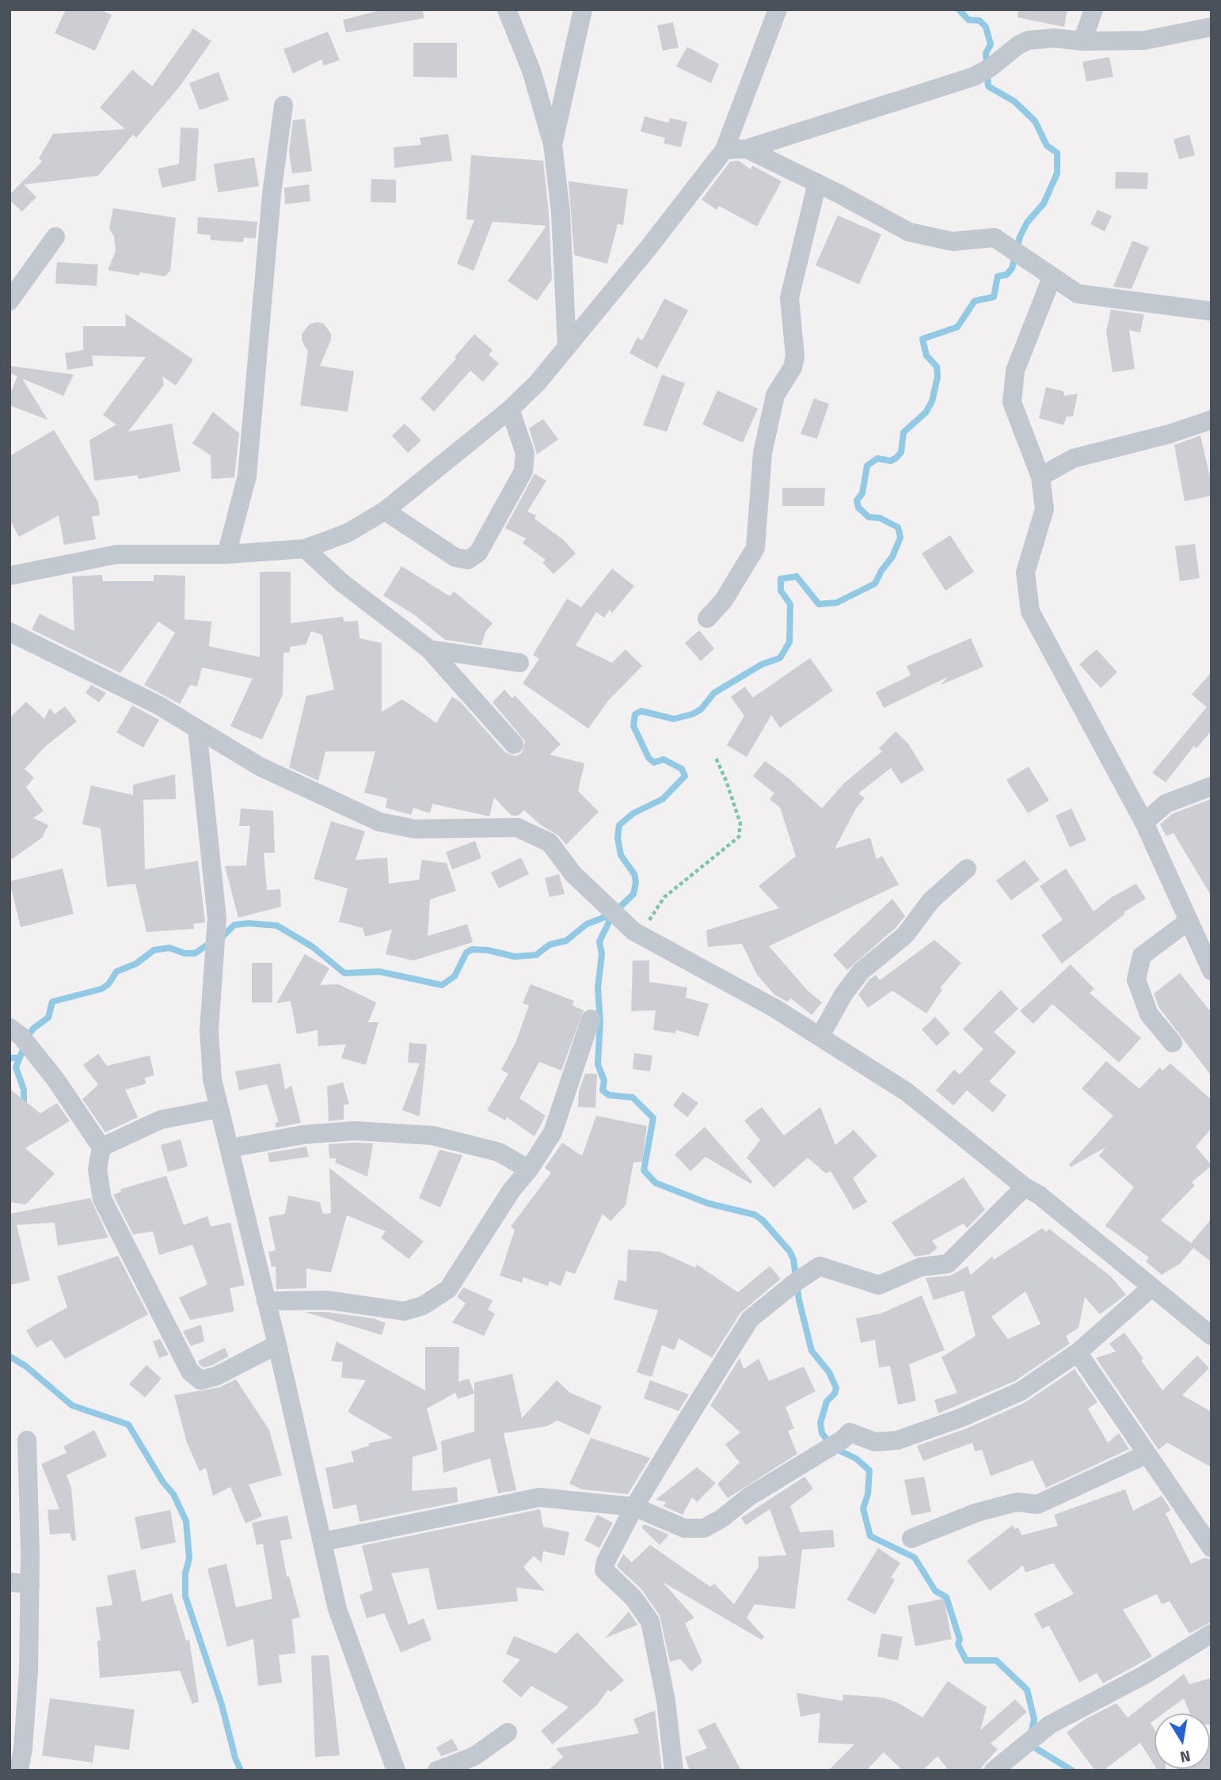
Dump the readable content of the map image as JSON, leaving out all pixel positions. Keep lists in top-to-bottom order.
{
  "north": "bottom"
}
